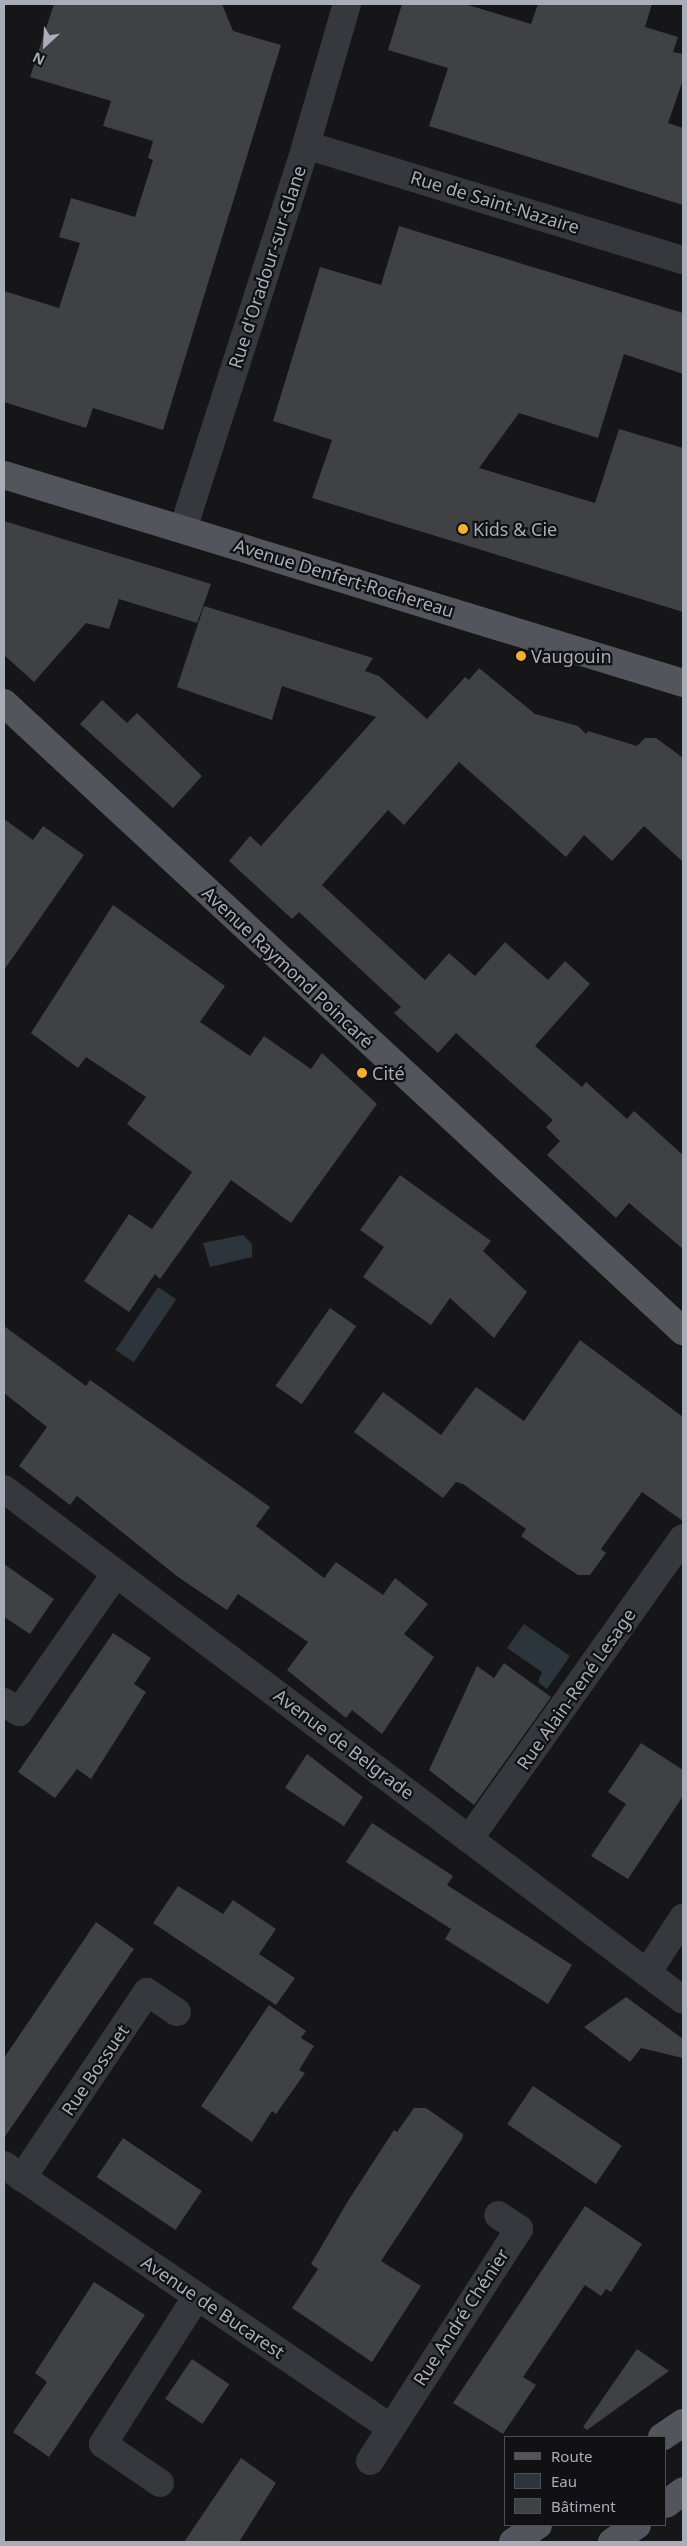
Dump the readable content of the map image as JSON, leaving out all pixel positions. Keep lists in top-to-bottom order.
{
  "streets": {
    "main road": ["Avenue Denfert-Rochereau", "Avenue Raymond Poincaré"],
    "street": [
      "Rue de Saint-Nazaire",
      "Rue d'Oradour-sur-Glane",
      "Rue Alain-René Lesage",
      "Avenue de Belgrade",
      "Rue Bossuet",
      "Avenue de Bucarest",
      "Rue André Chénier"
    ]
  },
  "crossings": [
    ["Rue de Saint-Nazaire", "Rue d'Oradour-sur-Glane"],
    ["Rue d'Oradour-sur-Glane", "Avenue Denfert-Rochereau"],
    ["Rue Alain-René Lesage", "Avenue de Belgrade"],
    ["Rue Bossuet", "Avenue de Bucarest"],
    ["Avenue de Bucarest", "Rue André Chénier"]
  ],
  "places": ["Kids & Cie", "Vaugouin", "Cité"],
  "legend": ["Route", "Eau", "Bâtiment"],
  "north": "bottom left"
}
